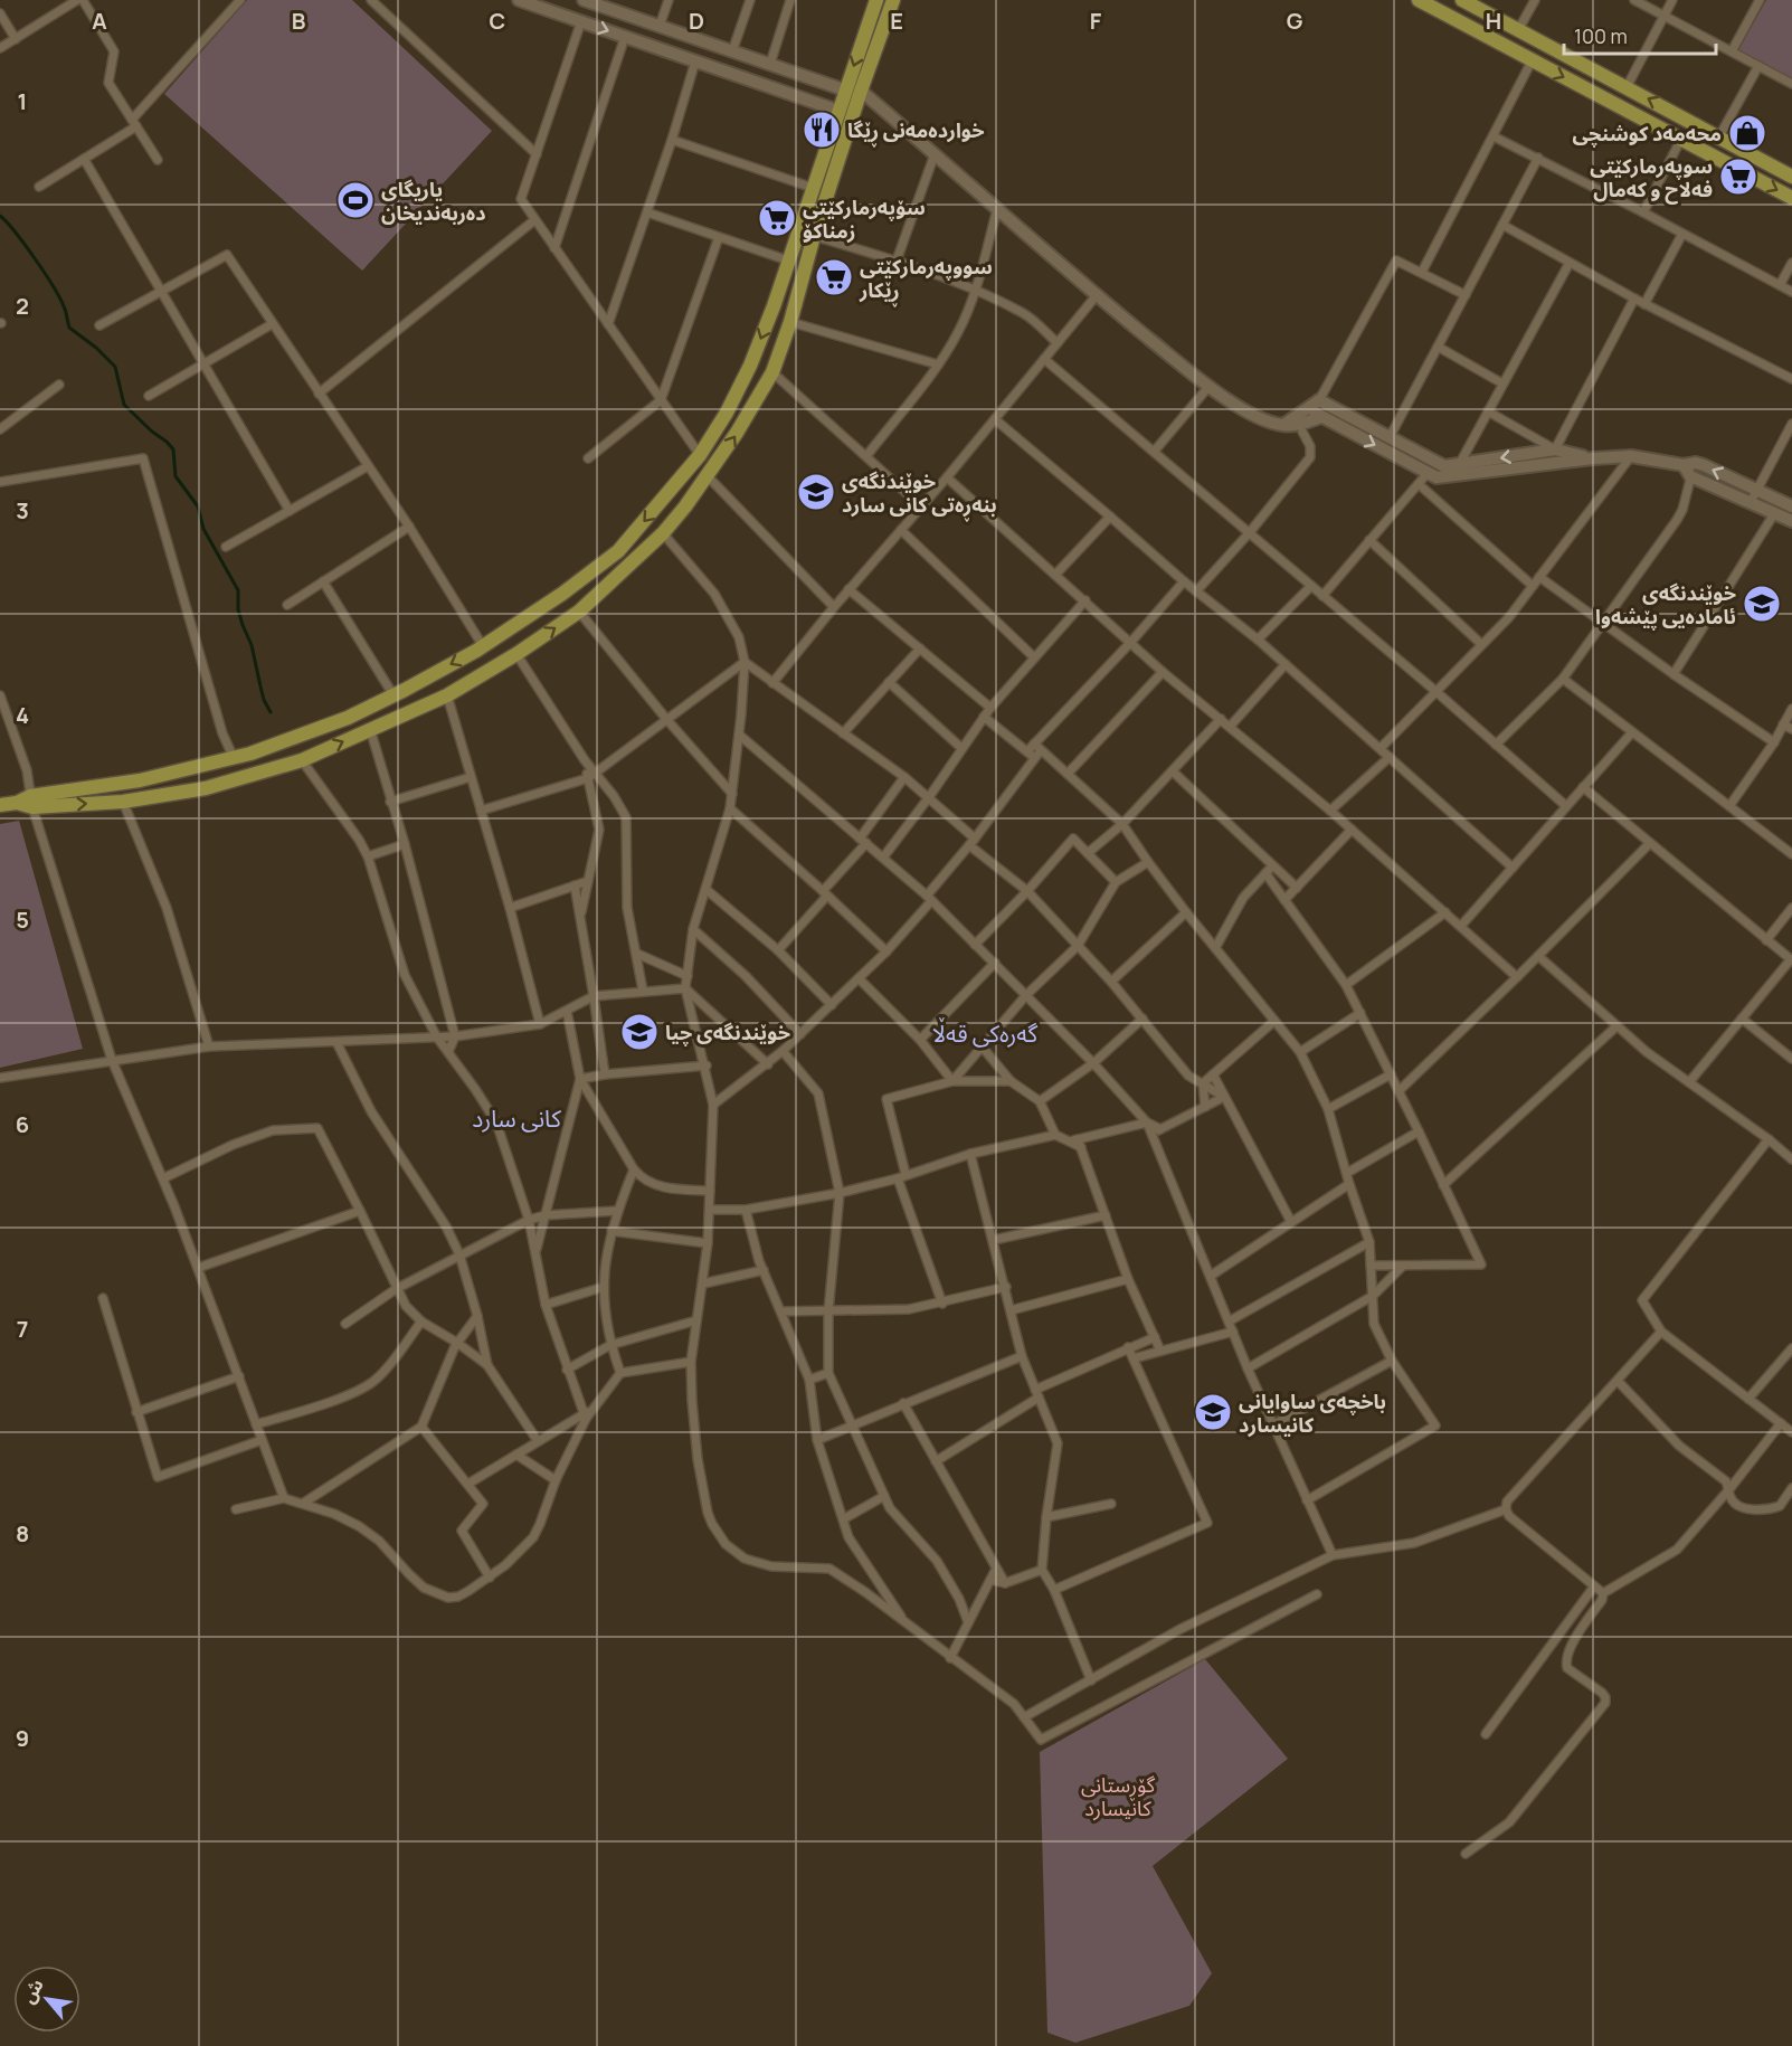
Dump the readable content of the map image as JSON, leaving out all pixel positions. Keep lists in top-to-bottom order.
{
  "districts": ["گەرەکی قەڵا", "کانی سارد"],
  "parks": ["گۆڕستانی کانیسارد"],
  "places": {
    "restaurant": ["خواردەمەنی ڕێگا"],
    "shop": ["محەمەد کوشنچی"],
    "supermarket": ["سوپەرمارکێتی فەلاح و کەمال", "سۆپەرمارکێتی زمناکۆ", "سووپەرمارکێتی ڕێکار"],
    "sports": ["یاریگاى ده‌ربه‌ندیخان"],
    "school or university": [
      "خوێندنگەی بنەڕەتی کانی سارد",
      "خوێندنگەی ئامادەیی پێشەوا",
      "خوێندنگەی چیا",
      "باخچەی ساوایانی کانیسارد"
    ]
  },
  "scale_bar": "100 m",
  "north": "top left",
  "grid": {
    "columns": [
      "A",
      "B",
      "C",
      "D",
      "E",
      "F",
      "G",
      "H"
    ],
    "rows": [
      "1",
      "2",
      "3",
      "4",
      "5",
      "6",
      "7",
      "8",
      "9"
    ]
  }
}
